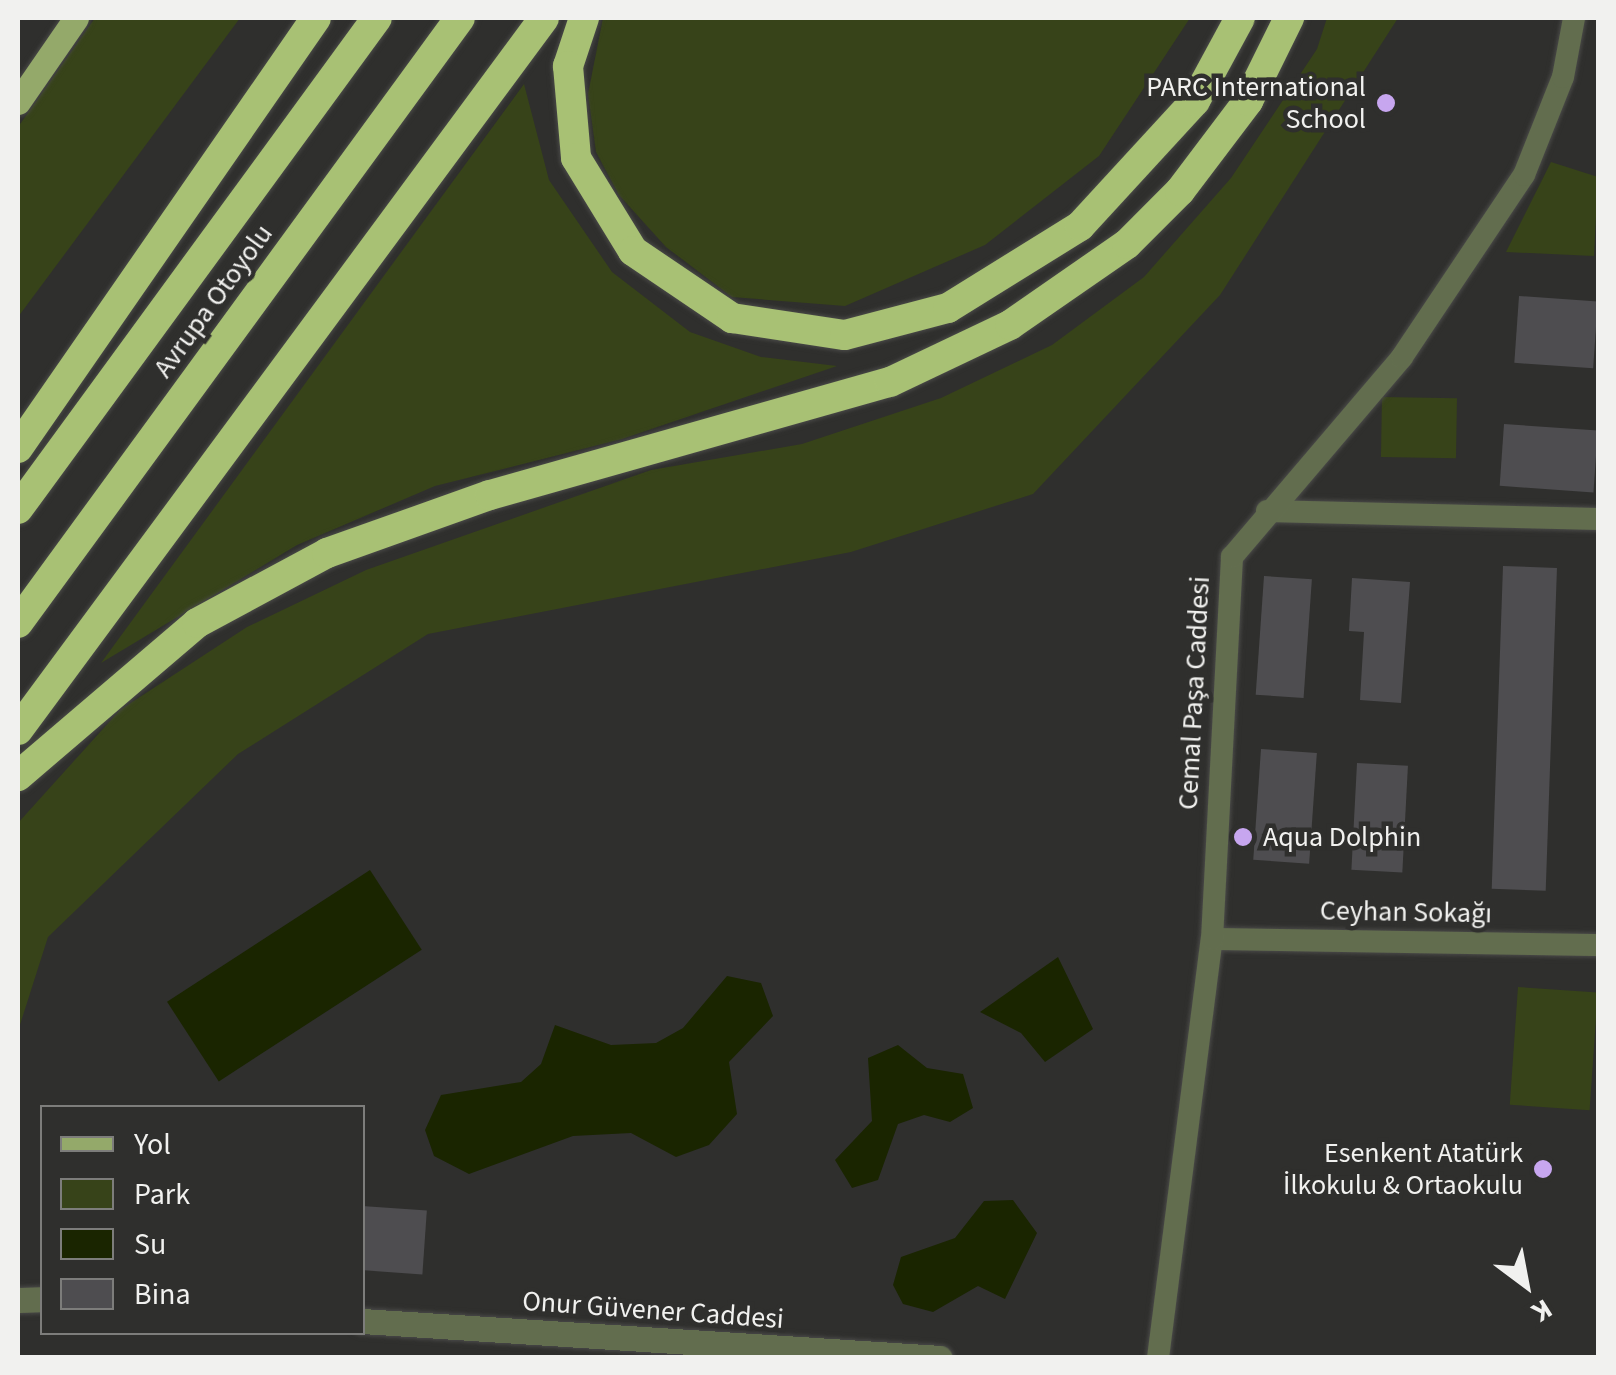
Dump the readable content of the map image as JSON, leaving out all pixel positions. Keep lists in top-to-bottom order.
{
  "streets": {
    "highway": ["Avrupa Otoyolu"],
    "street": ["Cemal Paşa Caddesi", "Ceyhan Sokağı", "Onur Güvener Caddesi"]
  },
  "crossings": [
    ["Cemal Paşa Caddesi", "Ceyhan Sokağı"]
  ],
  "places": ["PARC International School", "Aqua Dolphin", "Esenkent Atatürk İlkokulu & Ortaokulu"],
  "legend": [
    "Yol",
    "Park",
    "Su",
    "Bina"
  ],
  "north": "bottom right"
}
